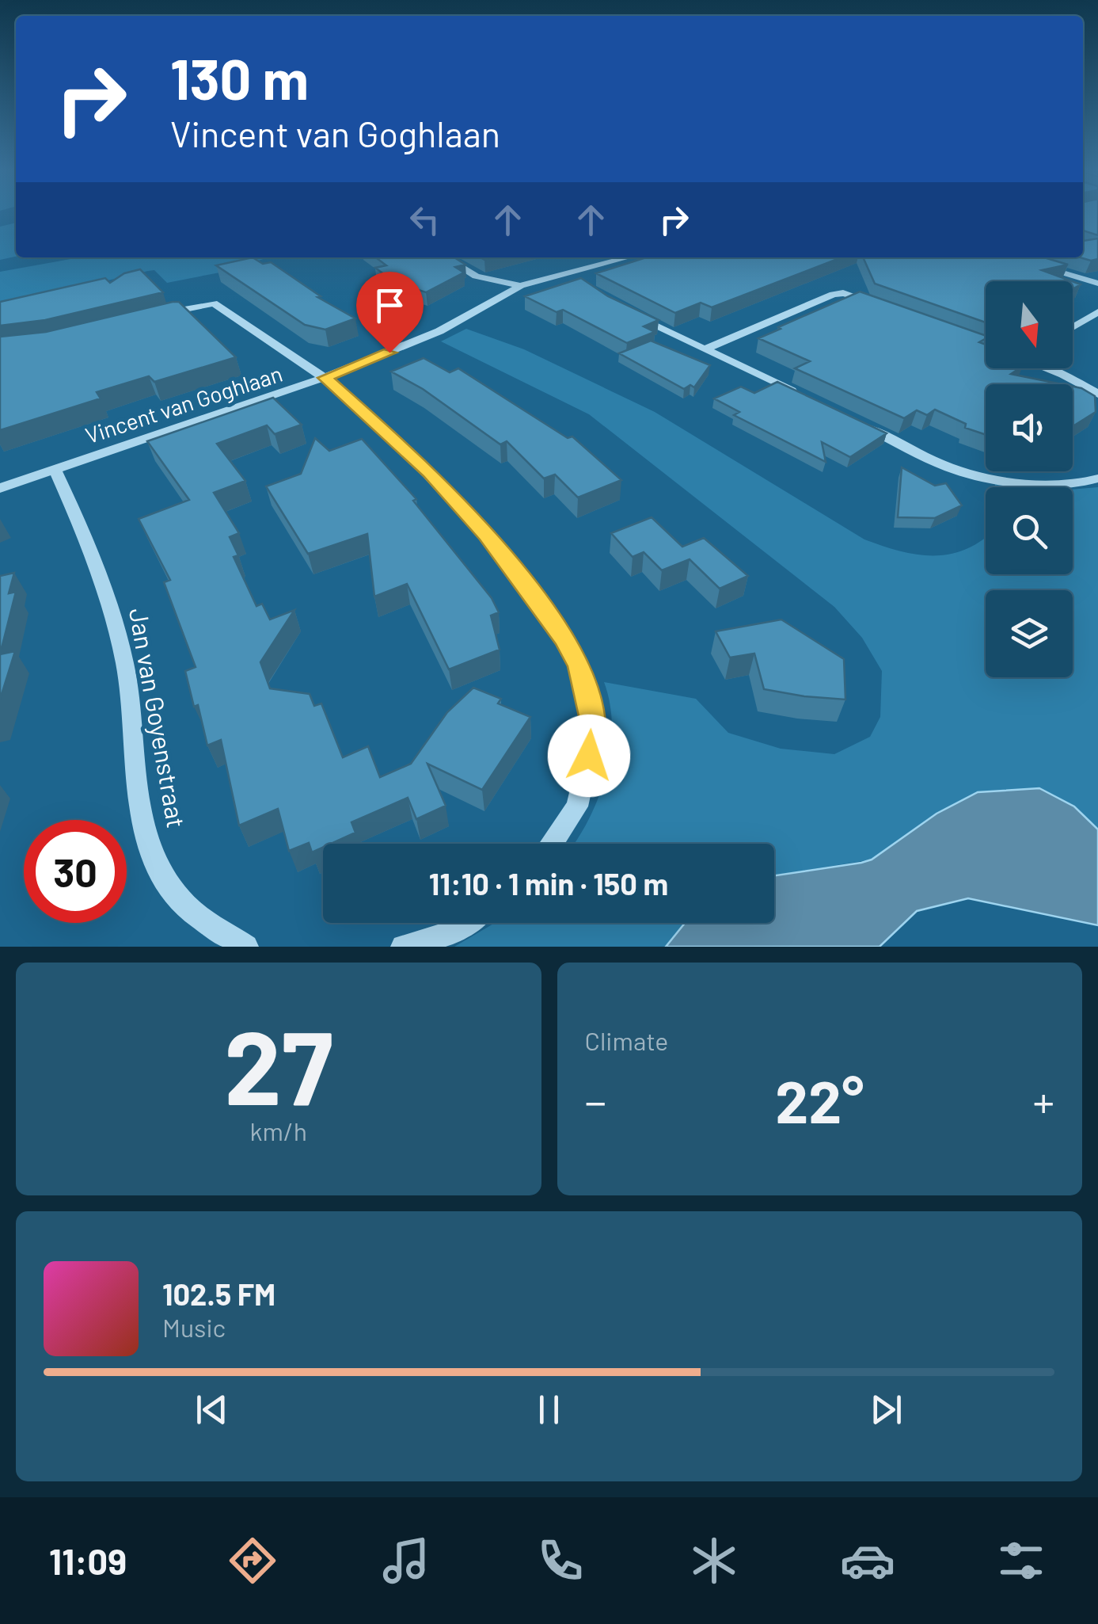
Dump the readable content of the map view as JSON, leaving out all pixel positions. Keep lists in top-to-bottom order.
{
  "streets": {
    "street": ["Vincent van Goghlaan", "Jan van Goyenstraat"]
  },
  "crossings": [
    ["Vincent van Goghlaan", "Jan van Goyenstraat"]
  ],
  "north": "bottom",
  "page": {
    "turn": ["130 m", "Vincent van Goghlaan"],
    "limit": "30",
    "trip": "11:10 · 1 min · 150 m",
    "tile": [
      ["27", "km/h"],
      "Climate"
    ],
    "heat": ["−", "22°", "+"],
    "song": ["102.5 FM", "Music"],
    "tabs": "11:09"
  }
}
